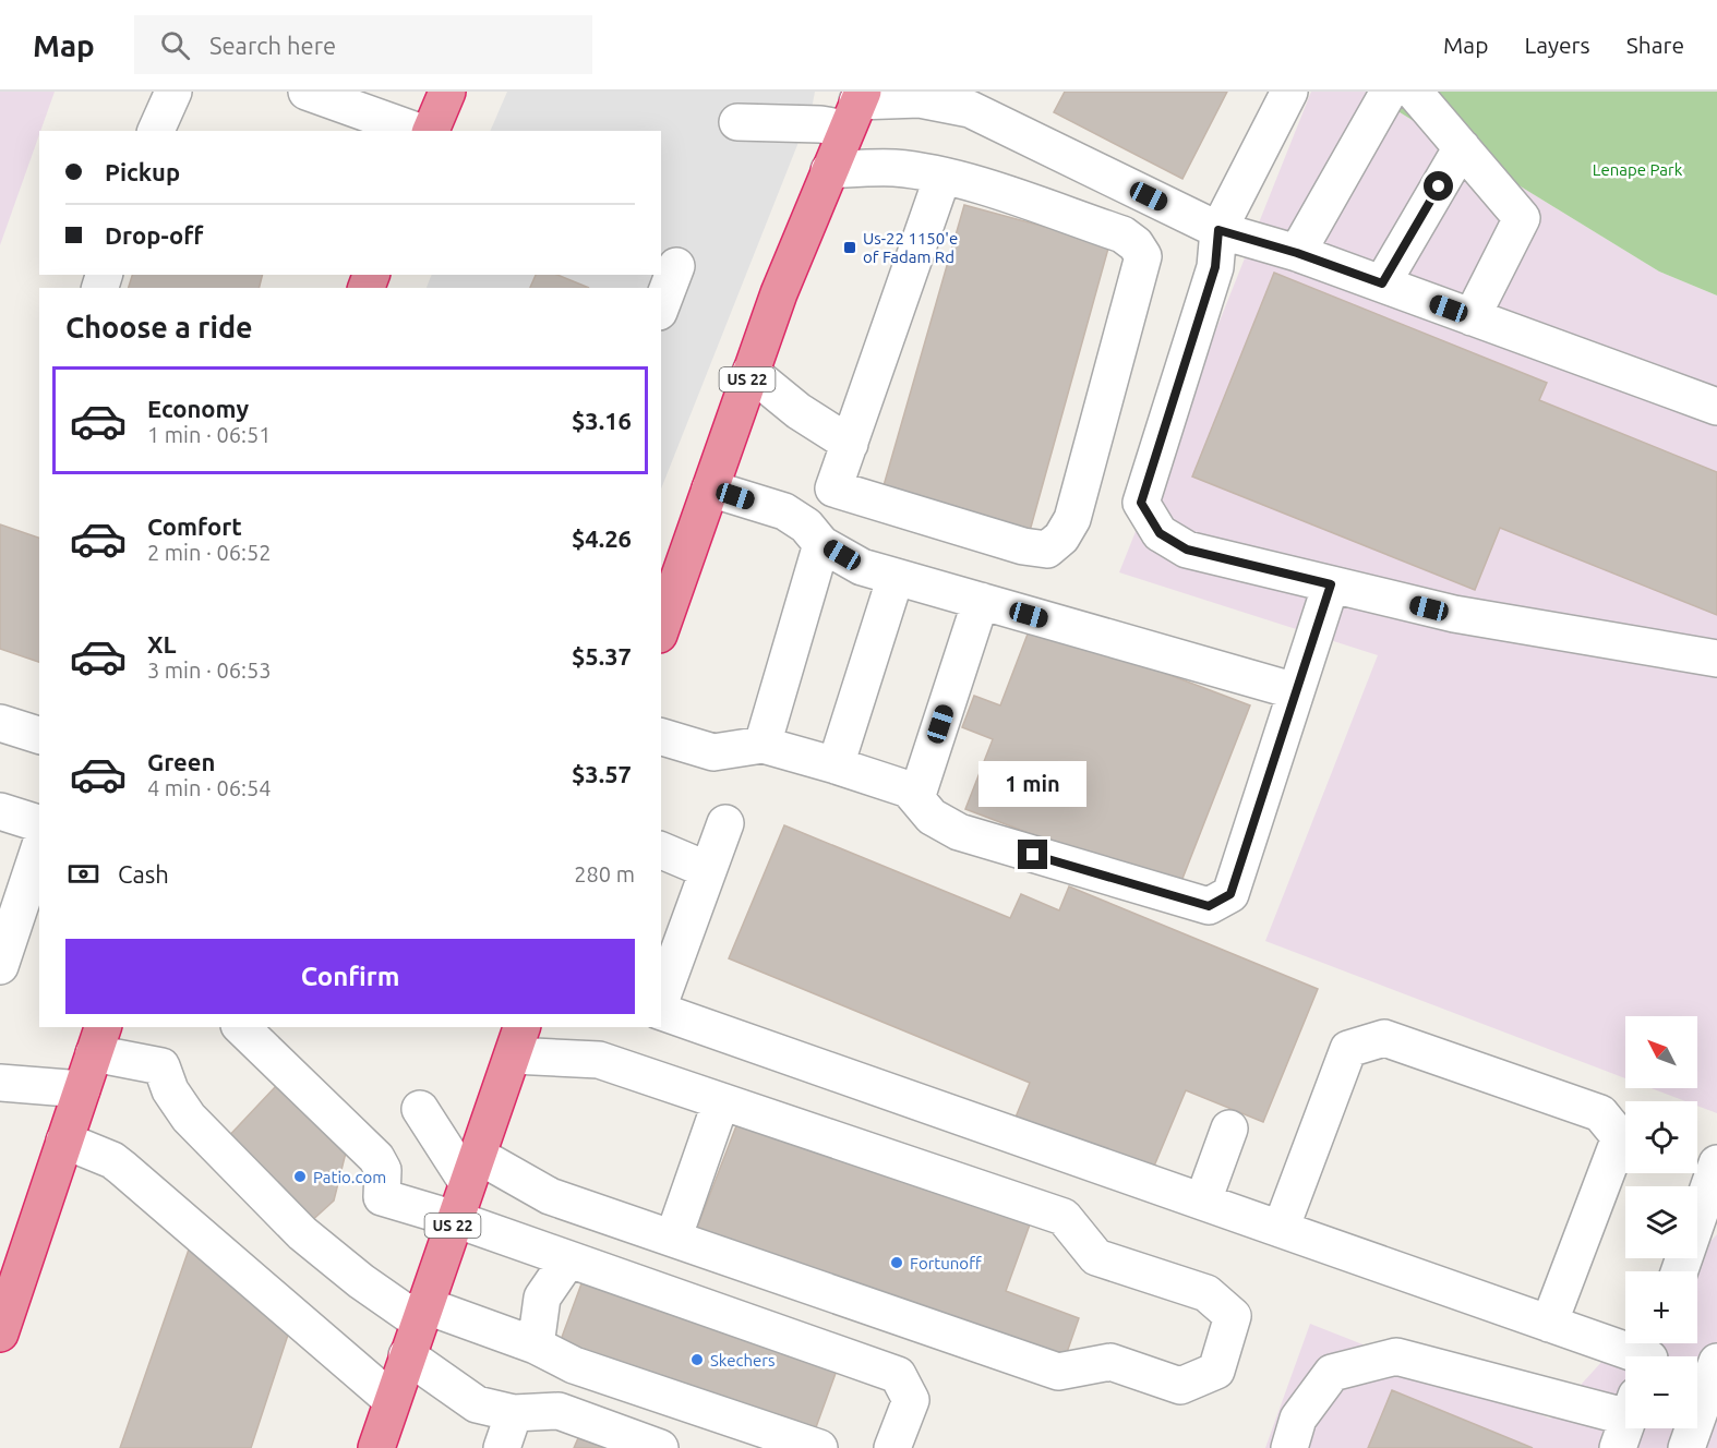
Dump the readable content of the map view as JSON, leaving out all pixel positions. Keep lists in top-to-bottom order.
{
  "streets": {
    "highway": ["US 22"]
  },
  "parks": ["Lenape Park"],
  "places": {
    "transit": ["Us-22 1150'e of Fadam Rd"],
    "other": ["Patio.com", "Fortunoff", "Skechers"]
  },
  "north": "top left",
  "page": {
    "header": "Map",
    "search": "Search here",
    "nav": ["Map", "Layers", "Share"],
    "banner": ["Pickup", "Drop-off"],
    "heading": "Choose a ride",
    "list": [
      {
        "name": "Economy",
        "note": "1 min · 06:51",
        "value": "$3.16"
      },
      {
        "name": "Comfort",
        "note": "2 min · 06:52",
        "value": "$4.26"
      },
      {
        "name": "XL",
        "note": "3 min · 06:53",
        "value": "$5.37"
      },
      {
        "name": "Green",
        "note": "4 min · 06:54",
        "value": "$3.57"
      }
    ],
    "bubble": "1 min",
    "pay": ["Cash", "280 m"],
    "buttons": "Confirm",
    "map_buttons": ["+", "−"]
  }
}
